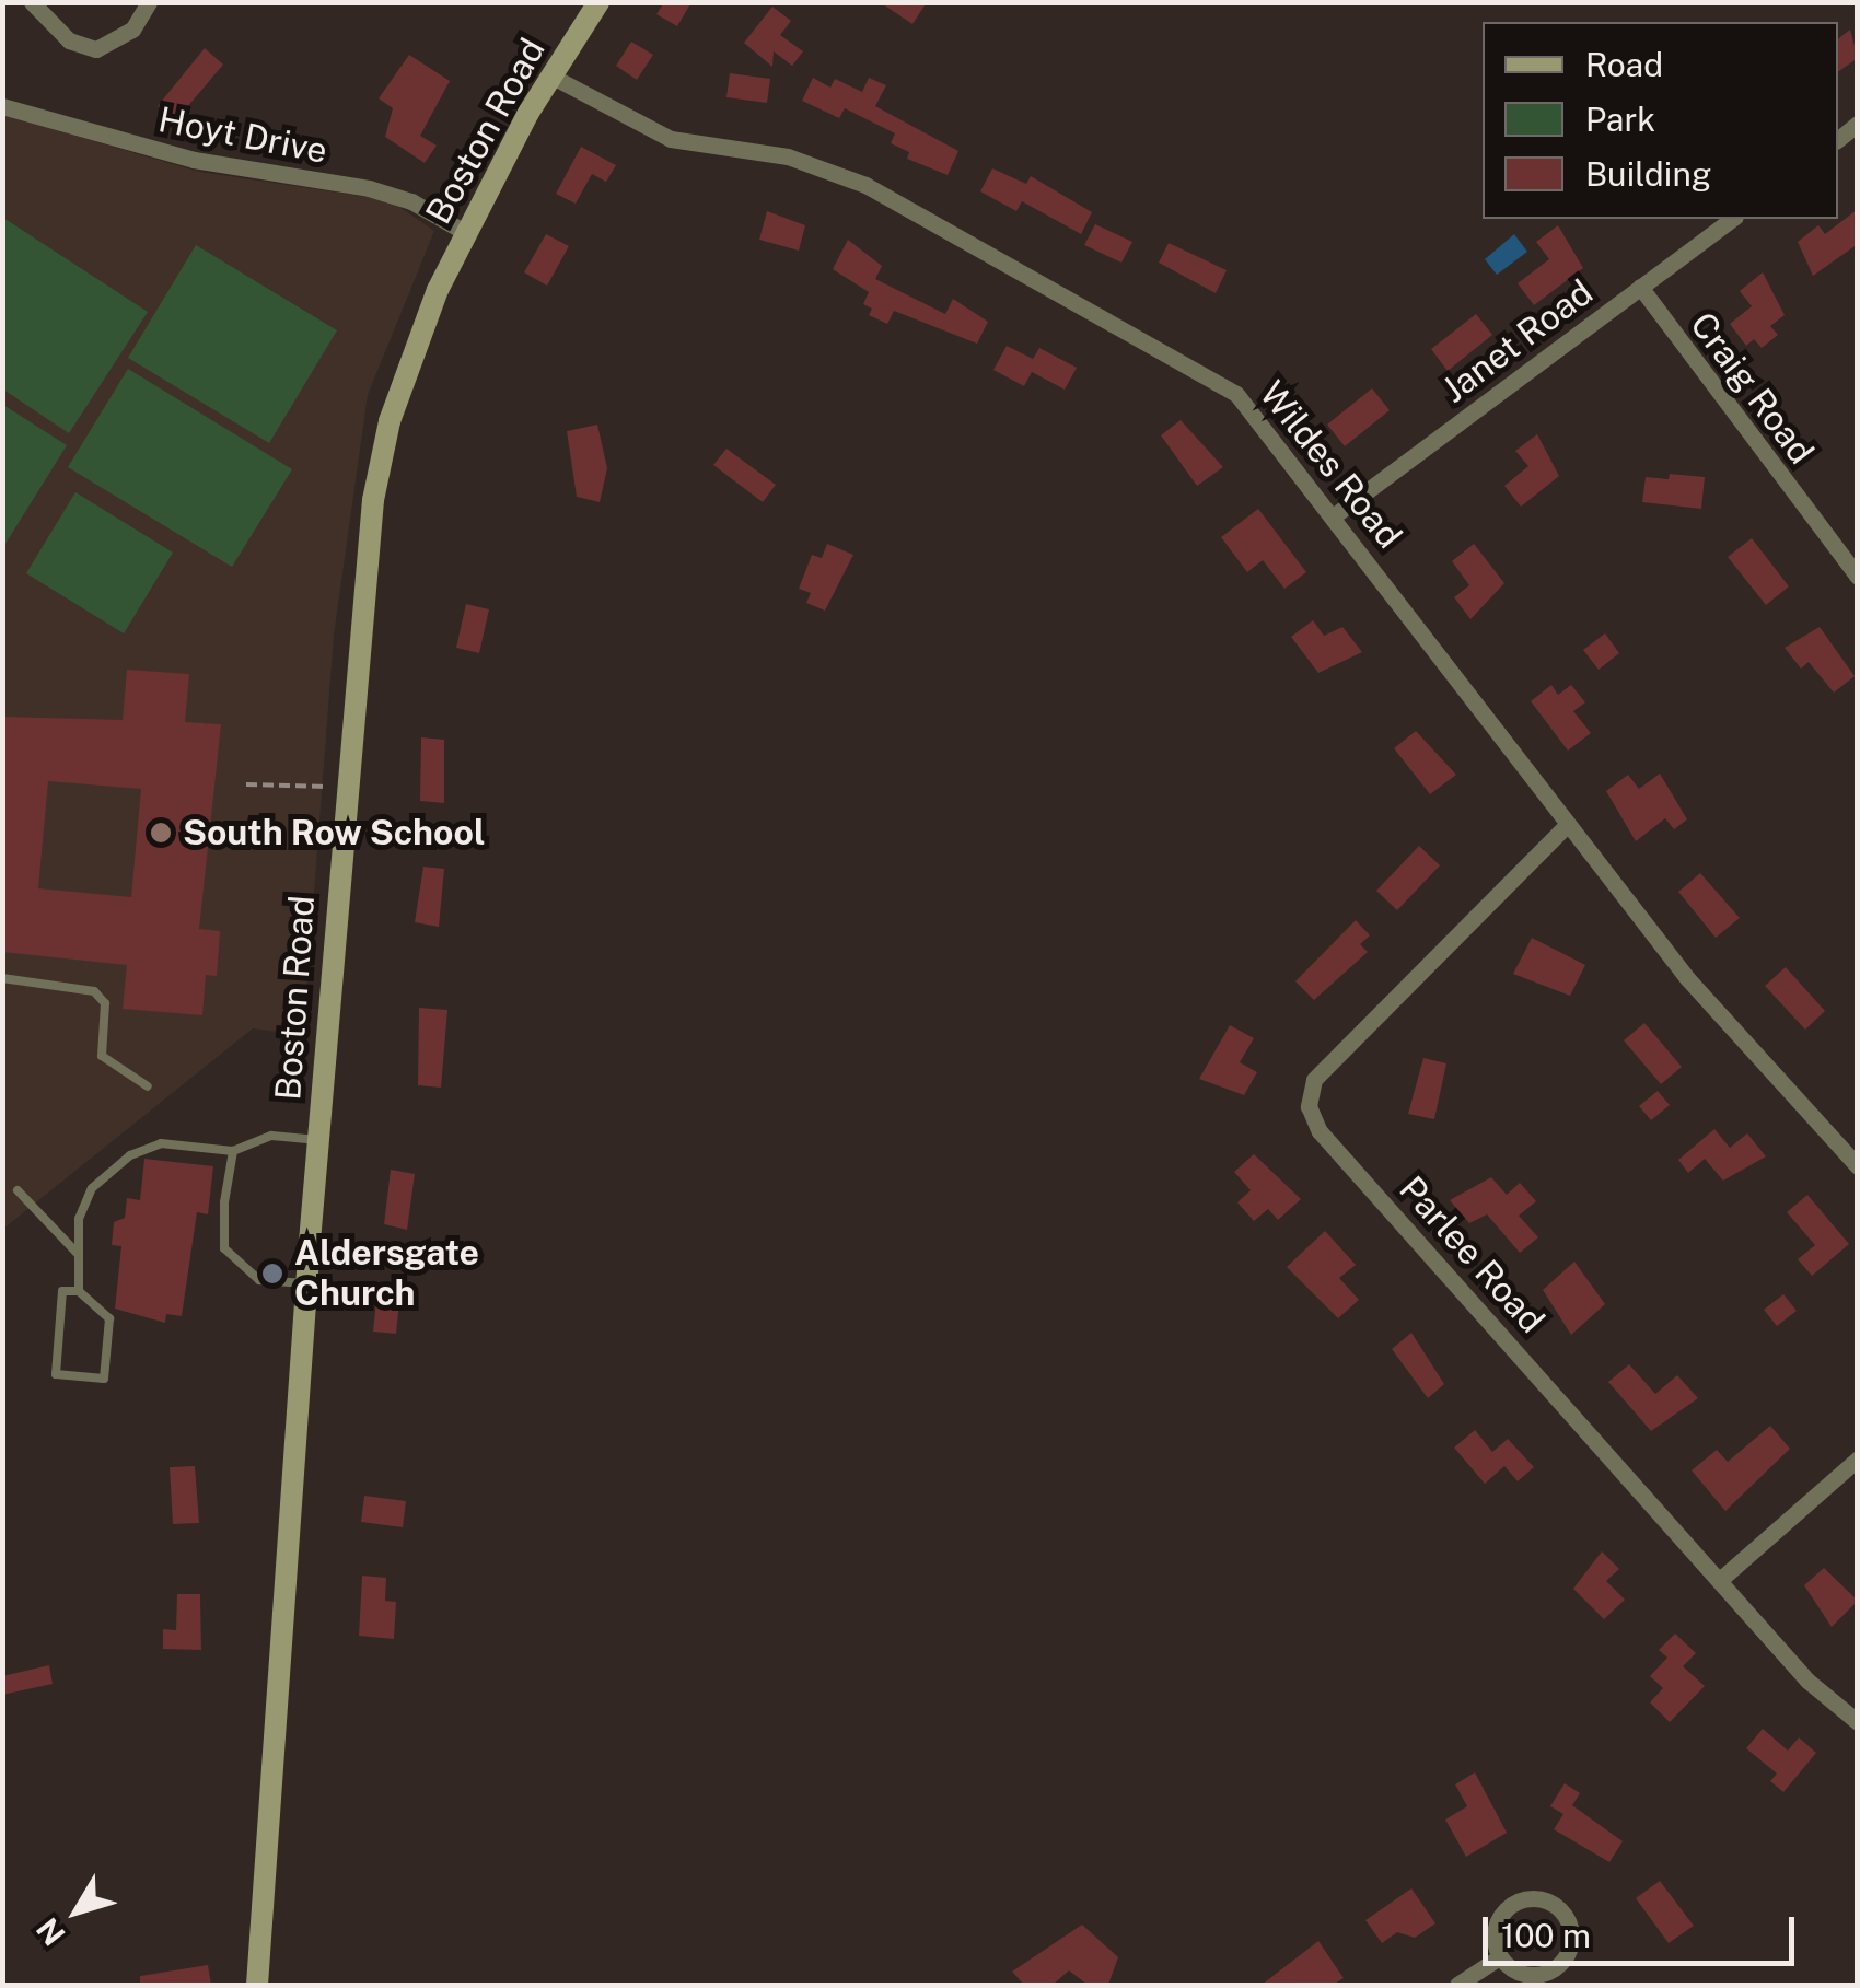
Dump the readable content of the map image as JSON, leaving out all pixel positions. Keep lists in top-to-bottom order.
{
  "streets": {
    "main road": ["Boston Road"],
    "street": [
      "Hoyt Drive",
      "Janet Road",
      "Craig Road",
      "Wildes Road",
      "Parlee Road"
    ]
  },
  "crossings": [
    ["Boston Road", "Hoyt Drive"],
    ["Boston Road", "Wildes Road"],
    ["Janet Road", "Craig Road"],
    ["Janet Road", "Wildes Road"],
    ["Wildes Road", "Parlee Road"]
  ],
  "places": ["South Row School", "Aldersgate Church"],
  "legend": ["Road", "Park", "Building"],
  "scale_bar": "100 m",
  "north": "bottom left"
}
